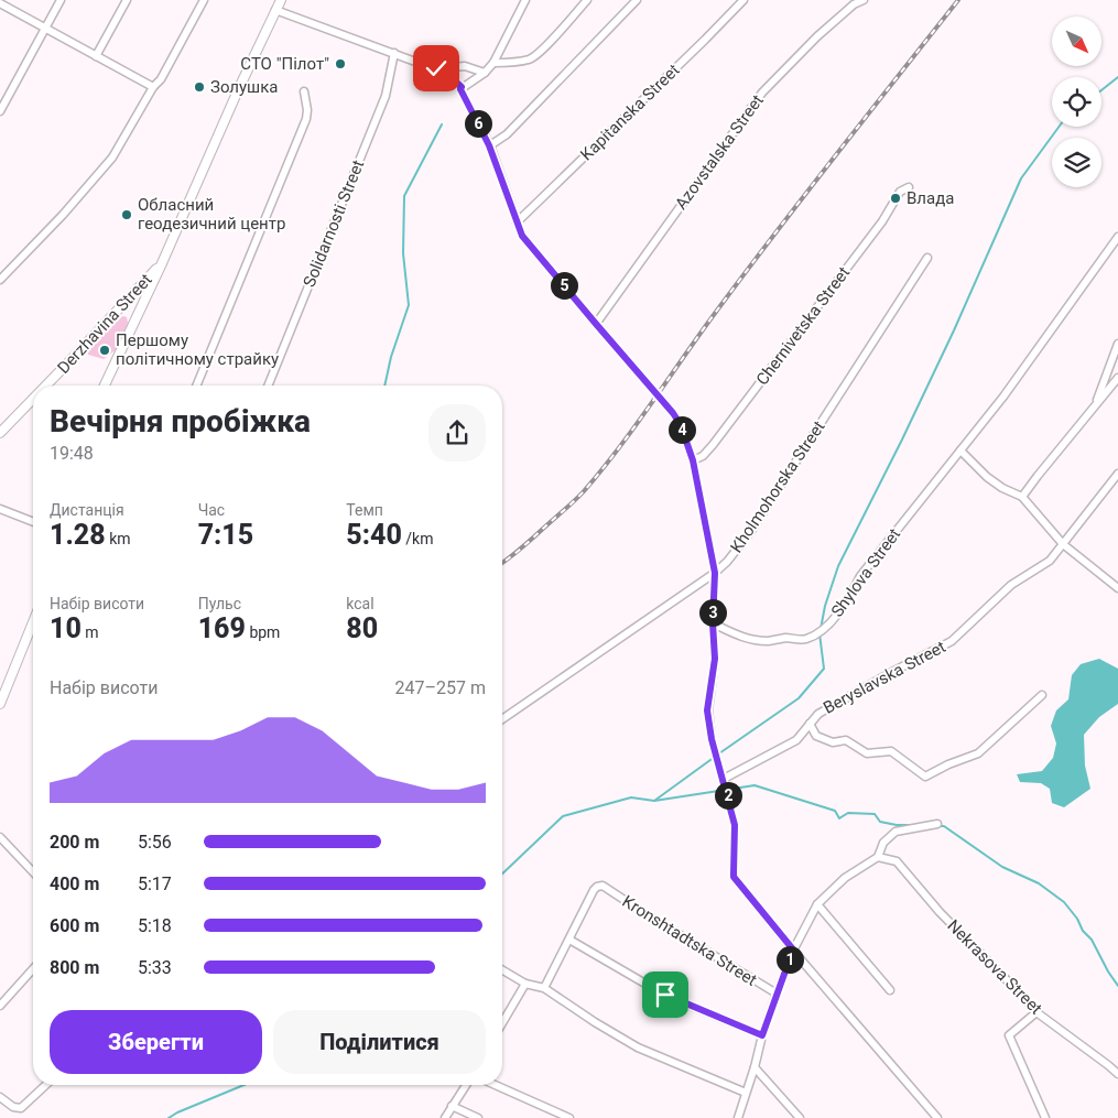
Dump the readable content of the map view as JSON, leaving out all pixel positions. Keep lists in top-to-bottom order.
{
  "streets": {
    "main road": ["Derzhavina Street"],
    "street": [
      "Kapitanska Street",
      "Azovstalska Street",
      "Solidarnosti Street",
      "Chernivetska Street",
      "Kholmohorska Street",
      "Shylova Street",
      "Beryslavska Street",
      "Kronshtadtska Street",
      "Nekrasova Street"
    ]
  },
  "places": [
    "СТО \"Пілот\"",
    "Золушка",
    "Влада",
    "Обласний геодезичний центр",
    "Першому політичному страйку"
  ],
  "north": "bottom right",
  "page": {
    "pins": [
      "6",
      "5",
      "4",
      "3",
      "2",
      "1"
    ],
    "heading": ["Вечірня пробіжка", "19:48"],
    "stats": [
      ["Дистанція", "1.28 km"],
      ["Час", "7:15"],
      ["Темп", "5:40 /km"],
      ["Набір висоти", "10 m"],
      ["Пульс", "169 bpm"],
      ["kcal", "80"]
    ],
    "chart": ["Набір висоти", "247–257 m"],
    "list": [
      {
        "name": "200 m",
        "note": "5:56"
      },
      {
        "name": "400 m",
        "note": "5:17"
      },
      {
        "name": "600 m",
        "note": "5:18"
      },
      {
        "name": "800 m",
        "note": "5:33"
      }
    ],
    "buttons": ["Зберегти", "Поділитися"]
  }
}
